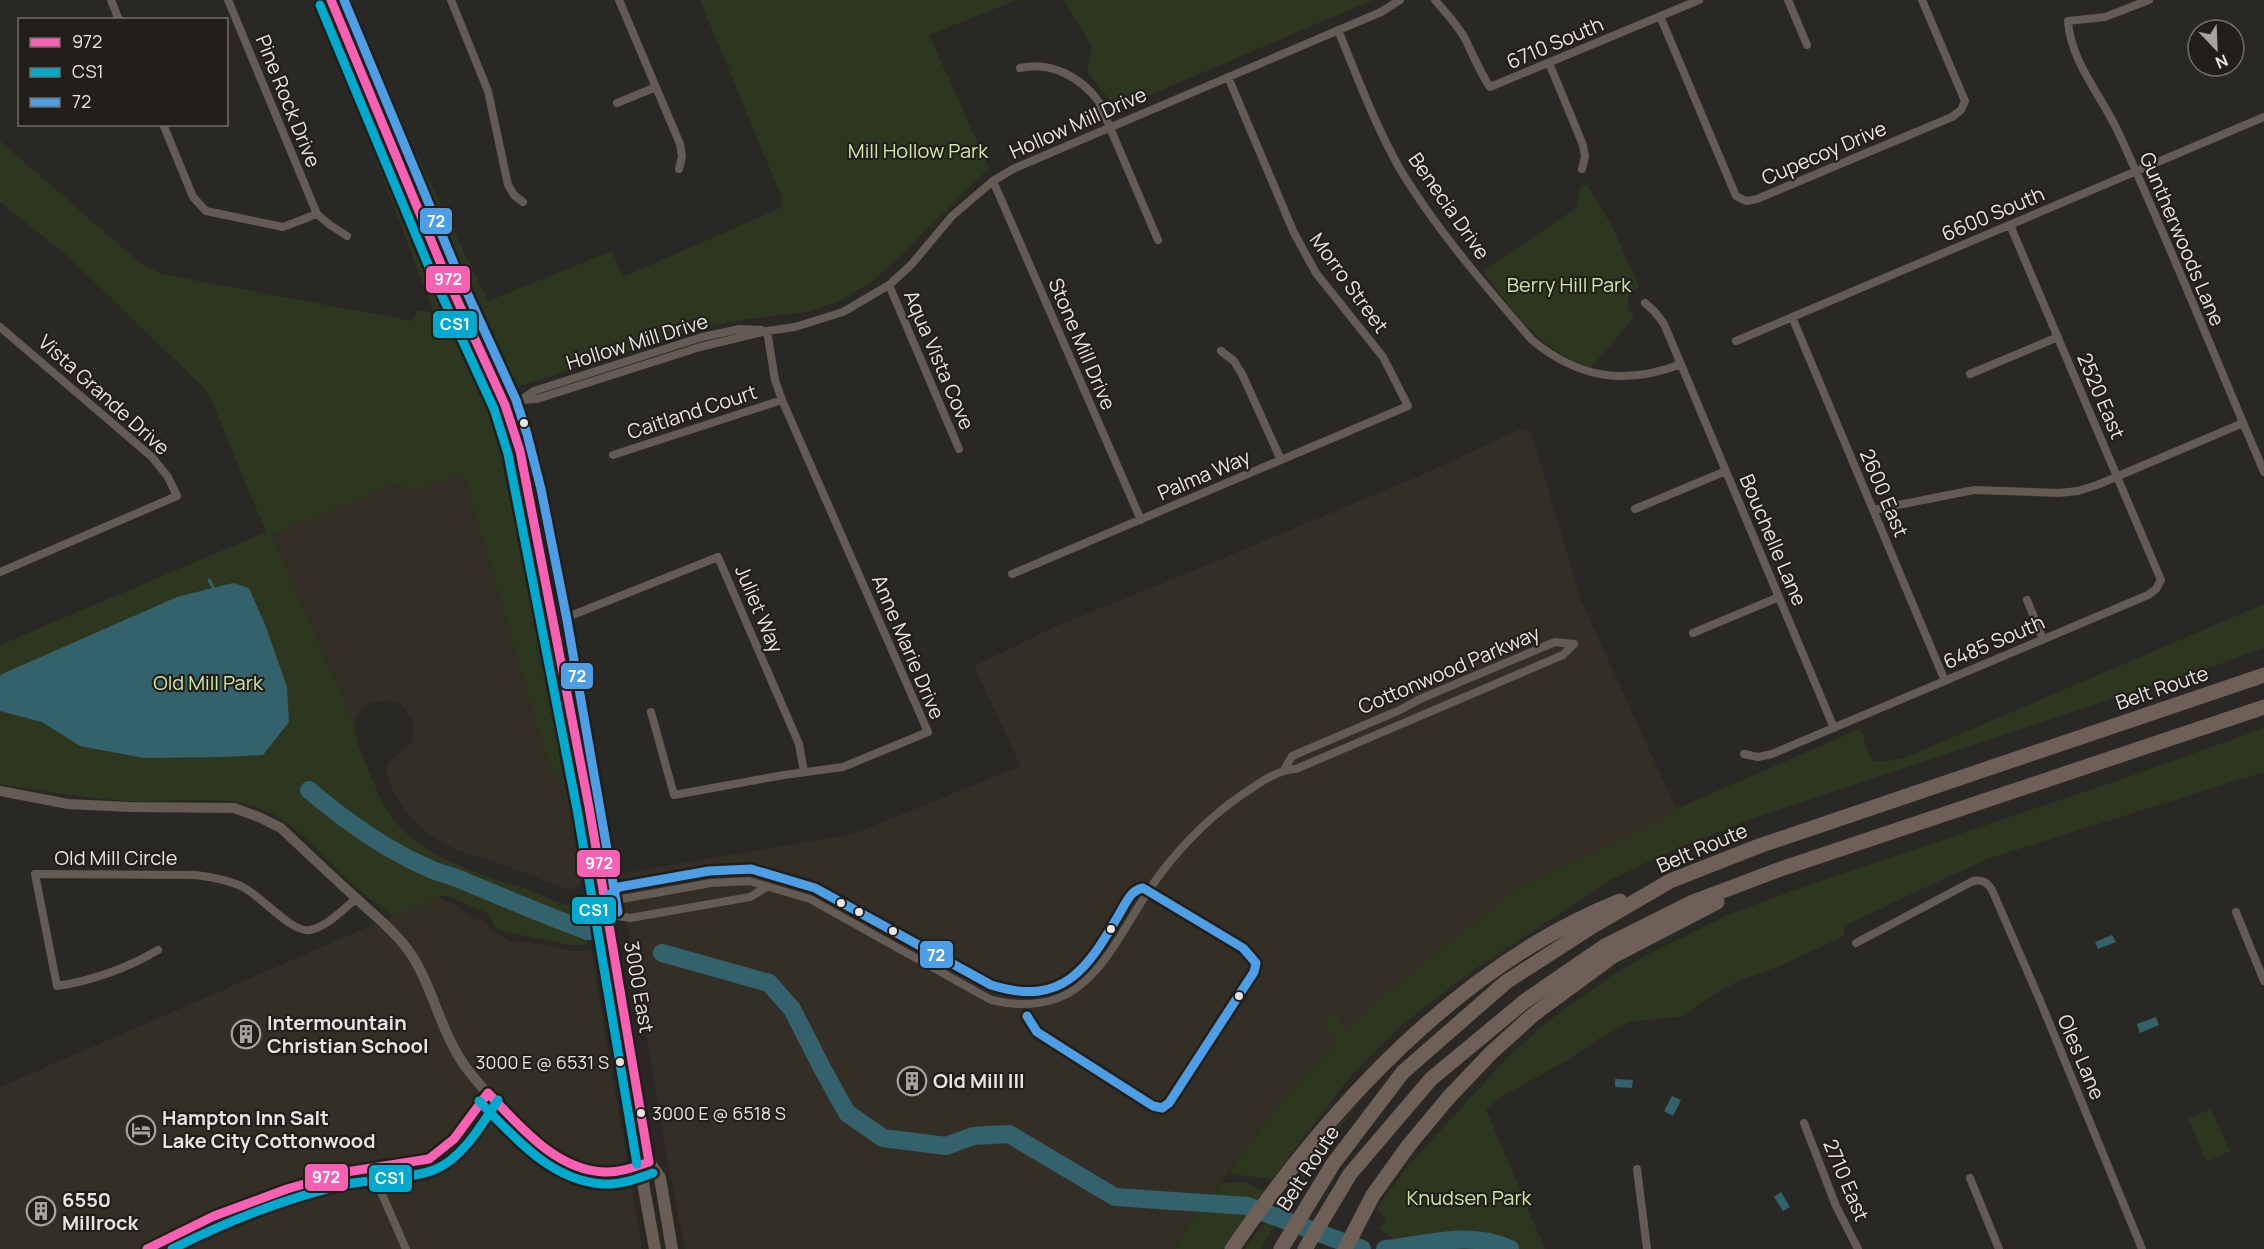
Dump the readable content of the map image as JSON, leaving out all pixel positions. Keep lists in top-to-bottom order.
{
  "streets": {
    "highway": ["Belt Route"],
    "main road": ["3000 East"],
    "street": [
      "6710 South",
      "Pine Rock Drive",
      "Hollow Mill Drive",
      "Cupecoy Drive",
      "Benecia Drive",
      "6600 South",
      "Guntherwoods Lane",
      "Morro Street",
      "Stone Mill Drive",
      "Aqua Vista Cove",
      "Vista Grande Drive",
      "2520 East",
      "Caitland Court",
      "Palma Way",
      "2600 East",
      "Bouchelle Lane",
      "Juliet Way",
      "6485 South",
      "Anne Marie Drive",
      "Cottonwood Parkway",
      "Old Mill Circle",
      "Oles Lane",
      "2710 East"
    ]
  },
  "crossings": [
    ["6710 South", "Cupecoy Drive"],
    ["Hollow Mill Drive", "Benecia Drive"],
    ["Hollow Mill Drive", "Morro Street"],
    ["Hollow Mill Drive", "Stone Mill Drive"],
    ["Hollow Mill Drive", "Aqua Vista Cove"],
    ["Hollow Mill Drive", "Anne Marie Drive"],
    ["Hollow Mill Drive", "3000 East"],
    ["Benecia Drive", "Bouchelle Lane"],
    ["6600 South", "Guntherwoods Lane"],
    ["6600 South", "2520 East"],
    ["6600 South", "2600 East"],
    ["Morro Street", "Palma Way"],
    ["Stone Mill Drive", "Palma Way"],
    ["2520 East", "6485 South"],
    ["Caitland Court", "Anne Marie Drive"],
    ["2600 East", "6485 South"],
    ["Bouchelle Lane", "6485 South"],
    ["Juliet Way", "Anne Marie Drive"],
    ["Juliet Way", "3000 East"],
    ["Cottonwood Parkway", "3000 East"]
  ],
  "parks": [
    "Mill Hollow Park",
    "Berry Hill Park",
    "Old Mill Park",
    "Knudsen Park"
  ],
  "places": {
    "building": ["Intermountain Christian School", "Old Mill III", "6550 Millrock"],
    "other": ["3000 E @ 6531 S", "3000 E @ 6518 S"],
    "hotel": ["Hampton Inn Salt Lake City Cottonwood"]
  },
  "lines": ["transit line 972", "transit line 72", "transit line CS1"],
  "legend": ["972", "CS1", "72"],
  "north": "bottom right"
}
